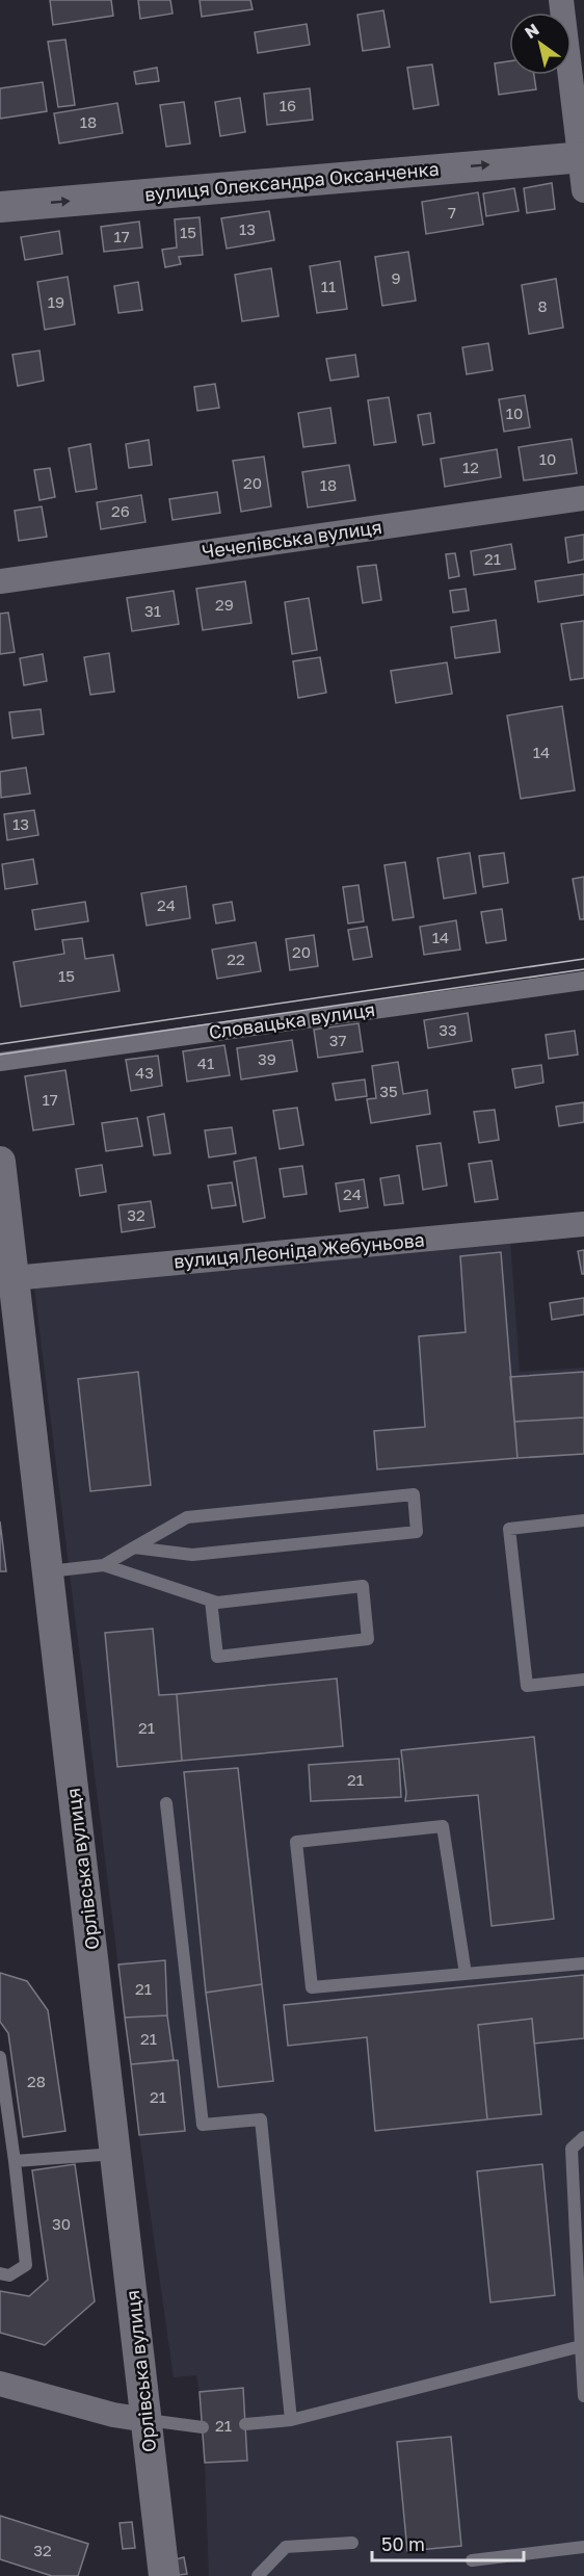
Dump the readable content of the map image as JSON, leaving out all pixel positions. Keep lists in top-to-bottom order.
{
  "streets": {
    "street": [
      "вулиця Олександра Оксанченка",
      "Чечелівська вулиця",
      "Словацька вулиця",
      "вулиця Леоніда Жебуньова",
      "Орлівська вулиця"
    ]
  },
  "crossings": [
    ["вулиця Леоніда Жебуньова", "Орлівська вулиця"]
  ],
  "one_way": ["вулиця Олександра Оксанченка"],
  "house_numbers": [
    "16",
    "18",
    "7",
    "13",
    "15",
    "17",
    "9",
    "11",
    "19",
    "8",
    "10",
    "10",
    "12",
    "20",
    "18",
    "26",
    "21",
    "29",
    "31",
    "14",
    "13",
    "24",
    "14",
    "20",
    "22",
    "15",
    "33",
    "37",
    "39",
    "41",
    "43",
    "35",
    "17",
    "24",
    "32",
    "21",
    "21",
    "21",
    "21",
    "28",
    "21",
    "30",
    "21",
    "32"
  ],
  "scale_bar": "50 m",
  "north": "top left"
}
